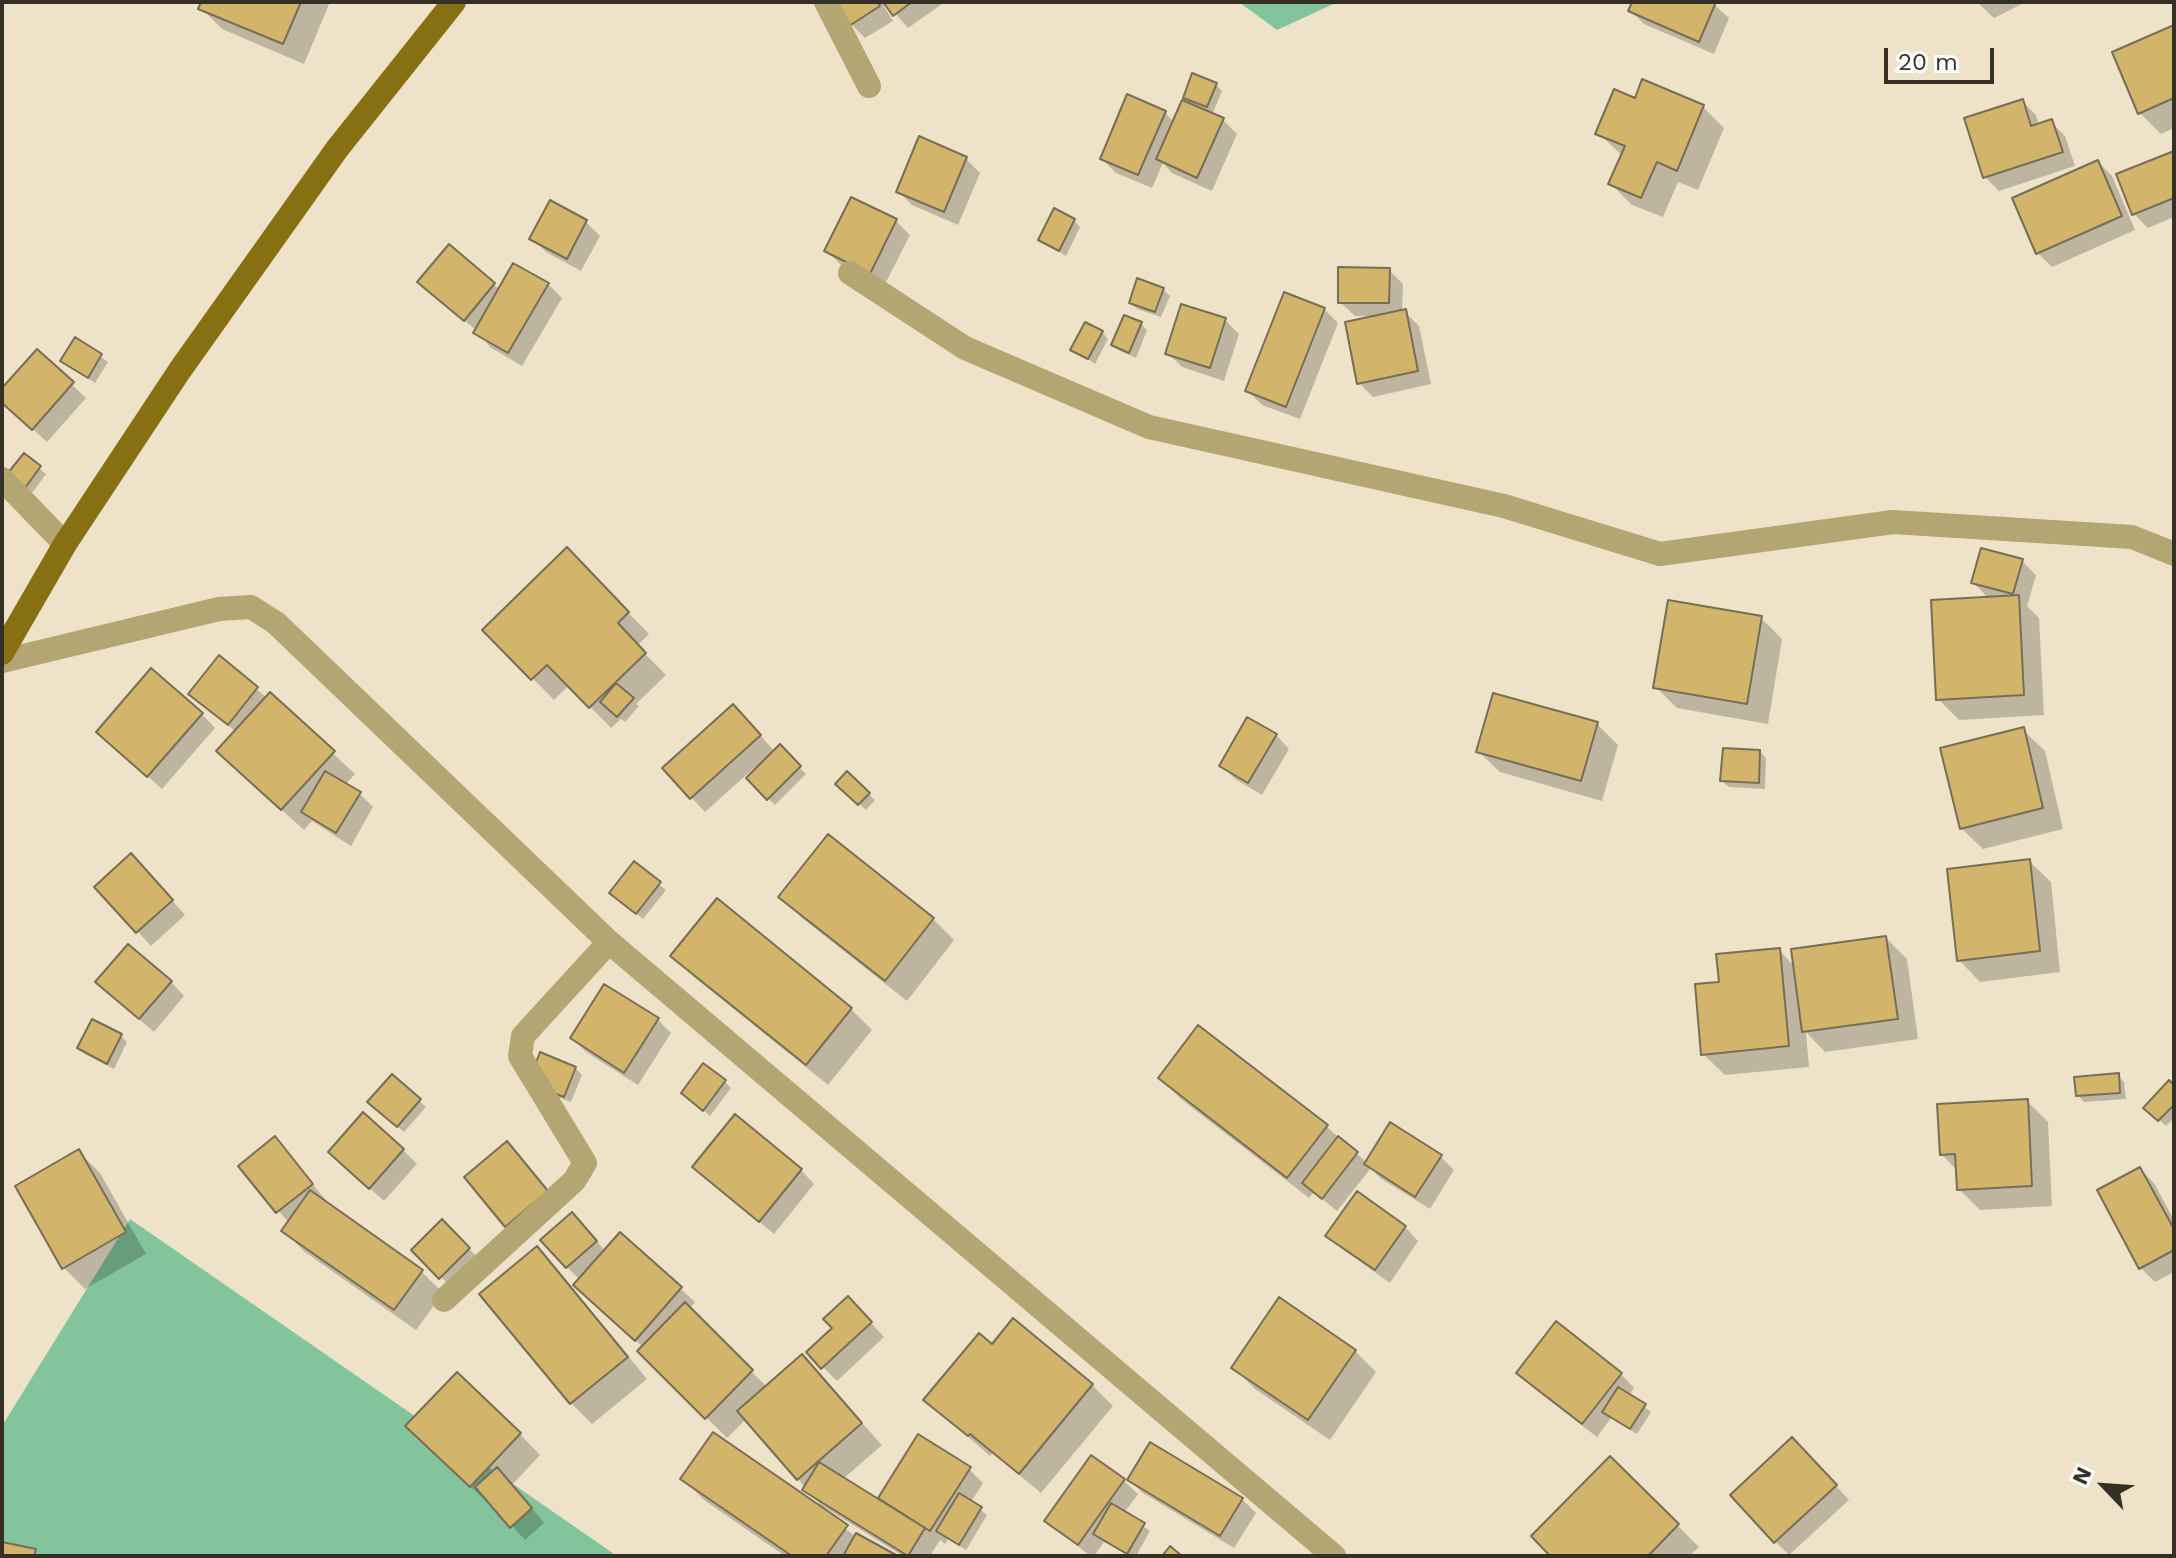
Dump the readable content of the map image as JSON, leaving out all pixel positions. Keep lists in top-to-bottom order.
{
  "scale_bar": "20 m",
  "north": "top left"
}
